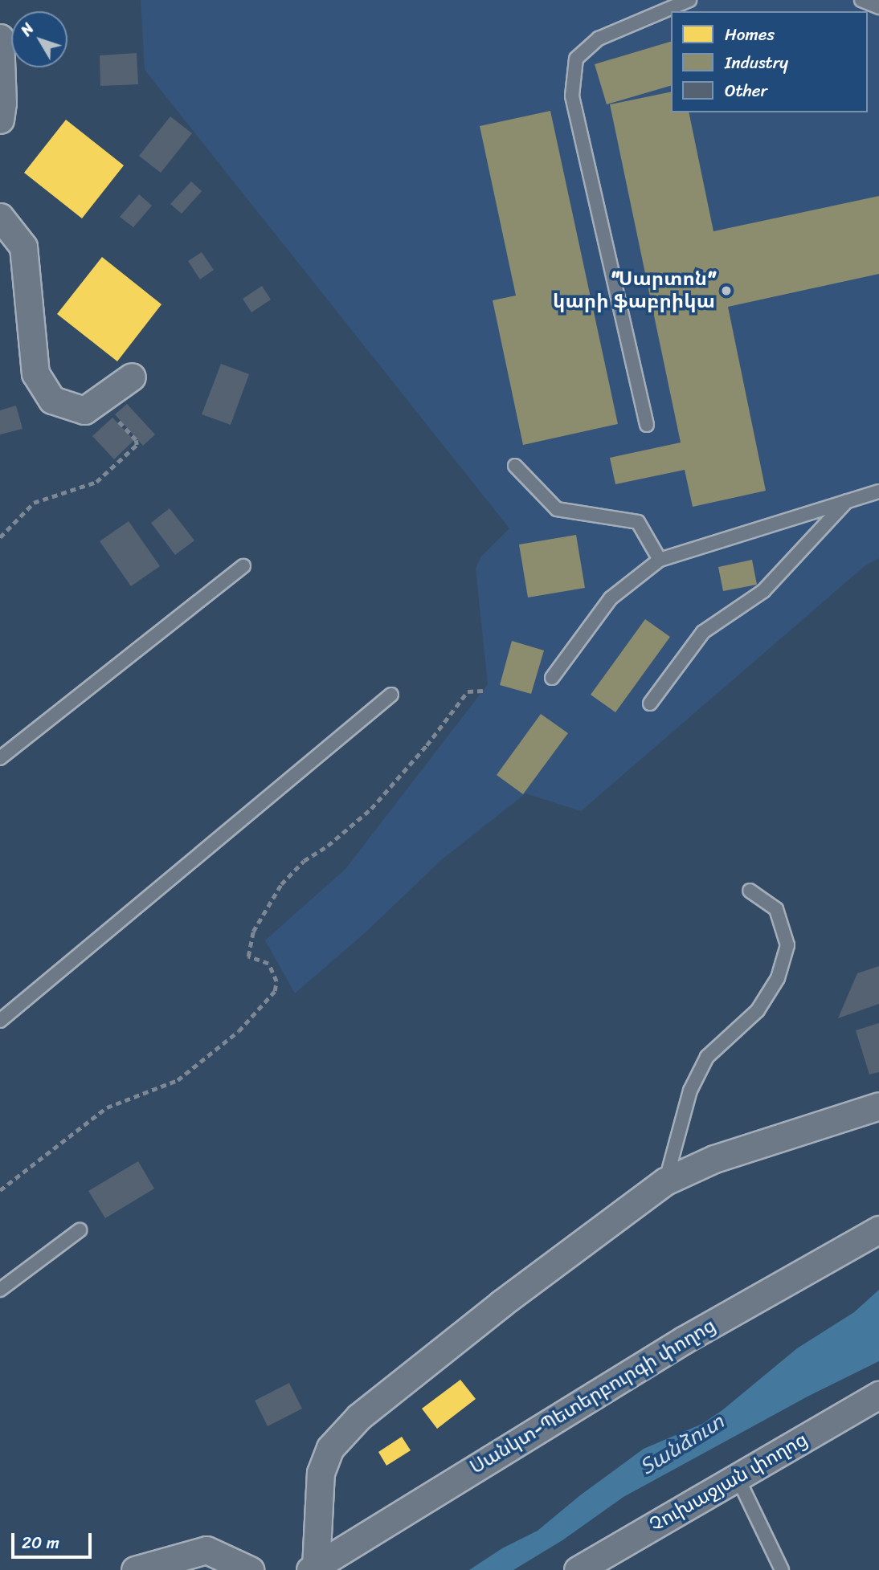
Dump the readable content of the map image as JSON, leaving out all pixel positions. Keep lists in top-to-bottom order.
{
  "streets": {
    "street": ["Սանկտ-Պետերբուրգի փողոց", "Չուխաջյան փողոց"]
  },
  "water": ["Տանձուտ"],
  "places": ["\"Սարտոն\" կարի ֆաբրիկա"],
  "legend": ["Homes", "Industry", "Other"],
  "scale_bar": "20 m",
  "north": "top left"
}
